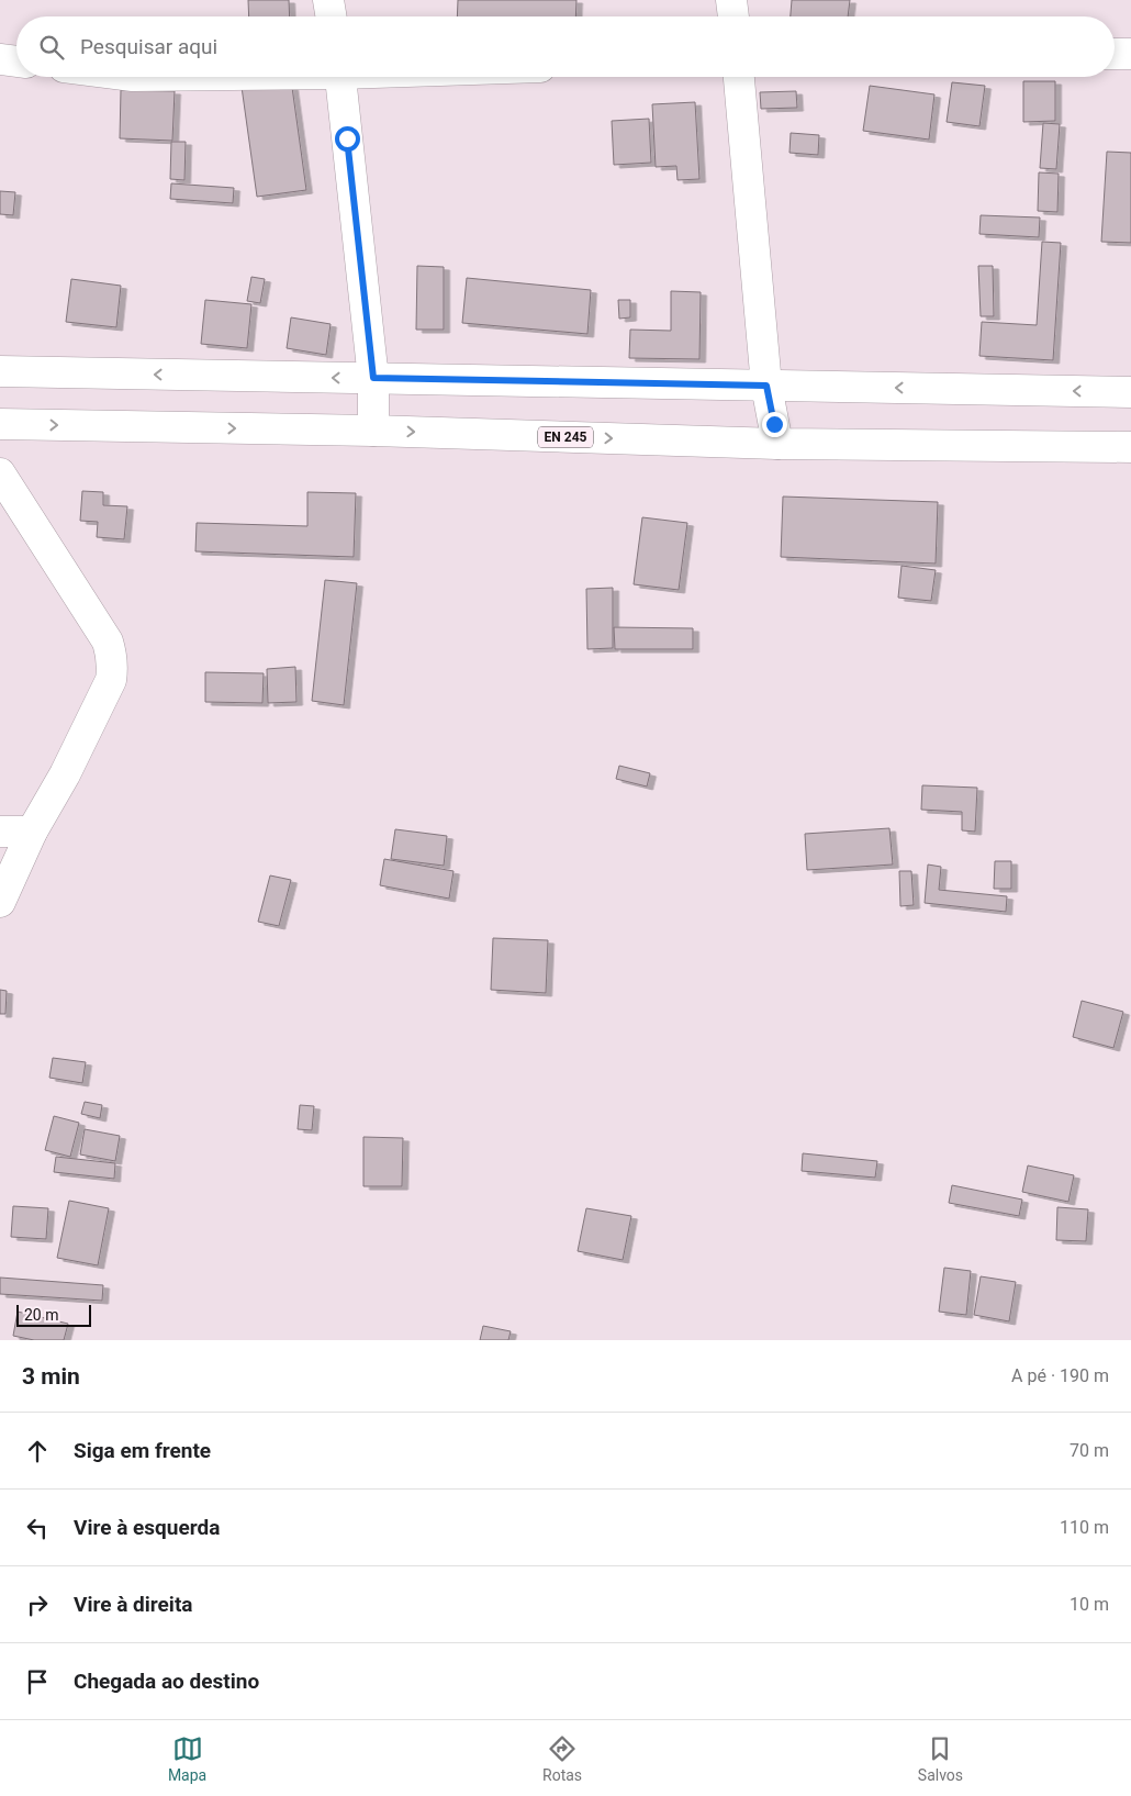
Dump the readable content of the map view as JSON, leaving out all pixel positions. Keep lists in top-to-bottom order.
{
  "streets": {
    "main road": ["EN 245"]
  },
  "scale_bar": "20 m",
  "page": {
    "search": "Pesquisar aqui",
    "scale": "20 m",
    "heading": ["3 min", "A pé · 190 m"],
    "list": [
      ["Siga em frente", "70 m"],
      ["Vire à esquerda", "110 m"],
      ["Vire à direita", "10 m"],
      "Chegada ao destino"
    ],
    "nav": ["Mapa", "Rotas", "Salvos"]
  }
}
